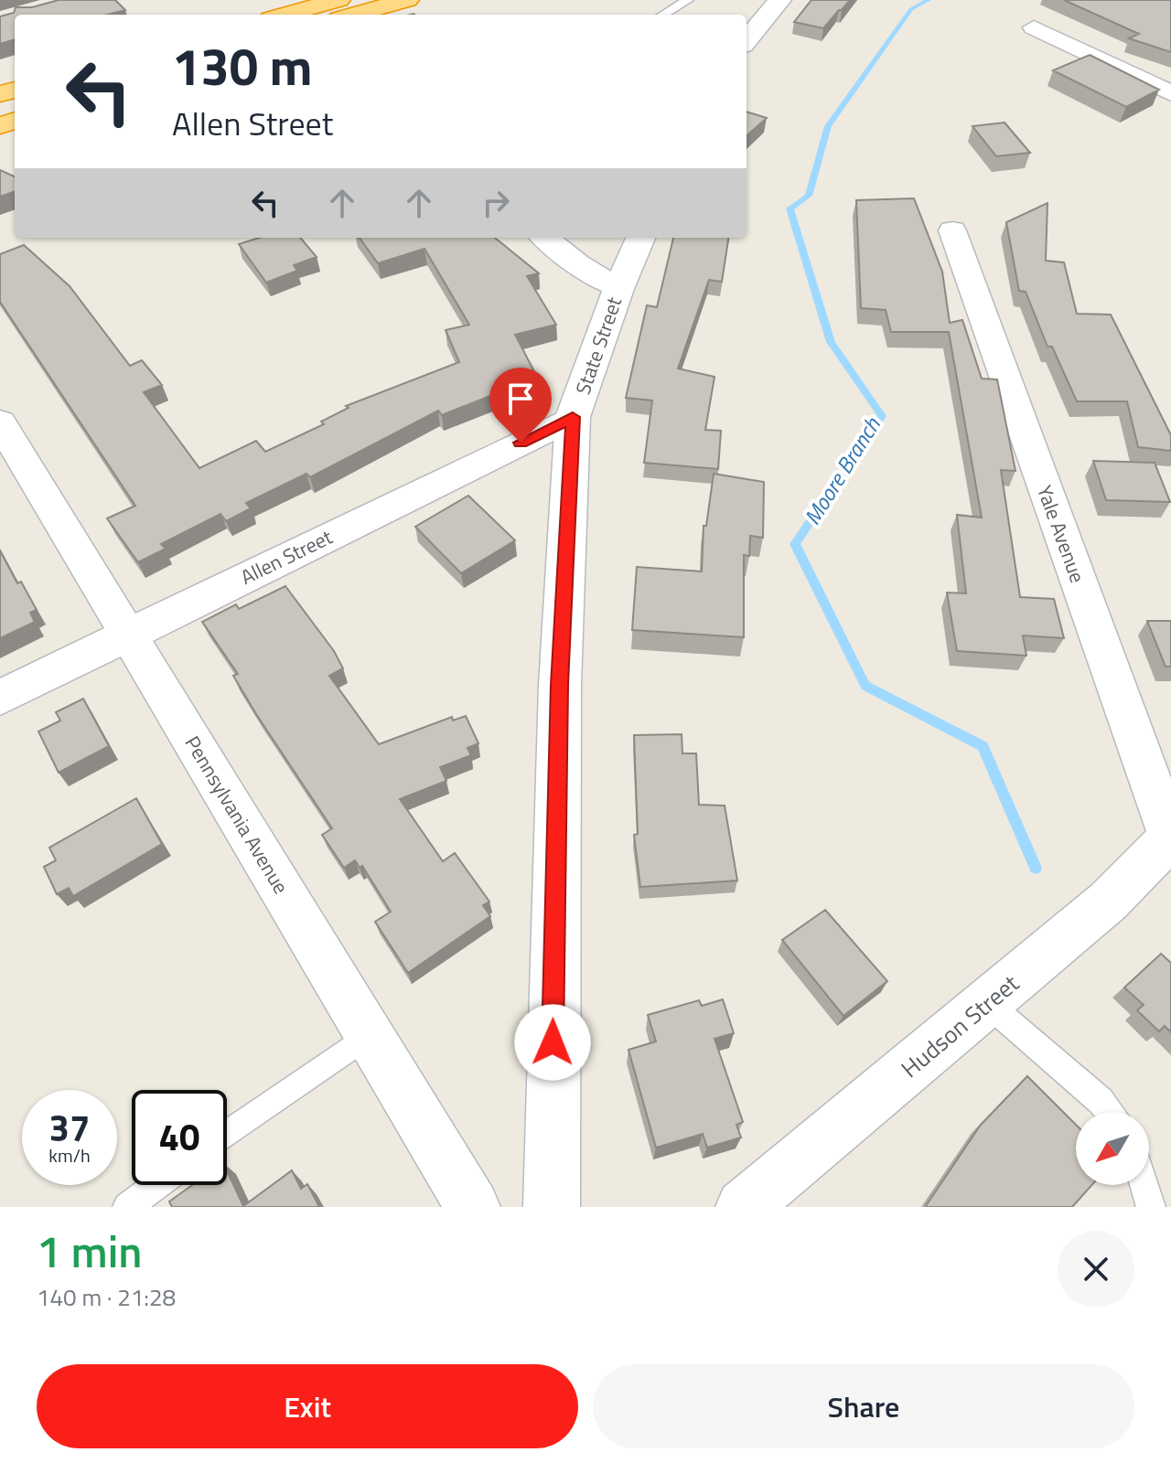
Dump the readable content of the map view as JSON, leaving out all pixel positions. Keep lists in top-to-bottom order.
{
  "streets": {
    "street": [
      "State Street",
      "Yale Avenue",
      "Allen Street",
      "Pennsylvania Avenue",
      "Hudson Street"
    ]
  },
  "crossings": [
    ["State Street", "Allen Street"],
    ["Yale Avenue", "Hudson Street"],
    ["Allen Street", "Pennsylvania Avenue"]
  ],
  "water": ["Moore Branch"],
  "north": "bottom left",
  "page": {
    "turn": ["130 m", "Allen Street"],
    "speed": "37 km/h",
    "limit": "40",
    "heading": ["1 min", "140 m · 21:28"],
    "buttons": ["Exit", "Share"]
  }
}
